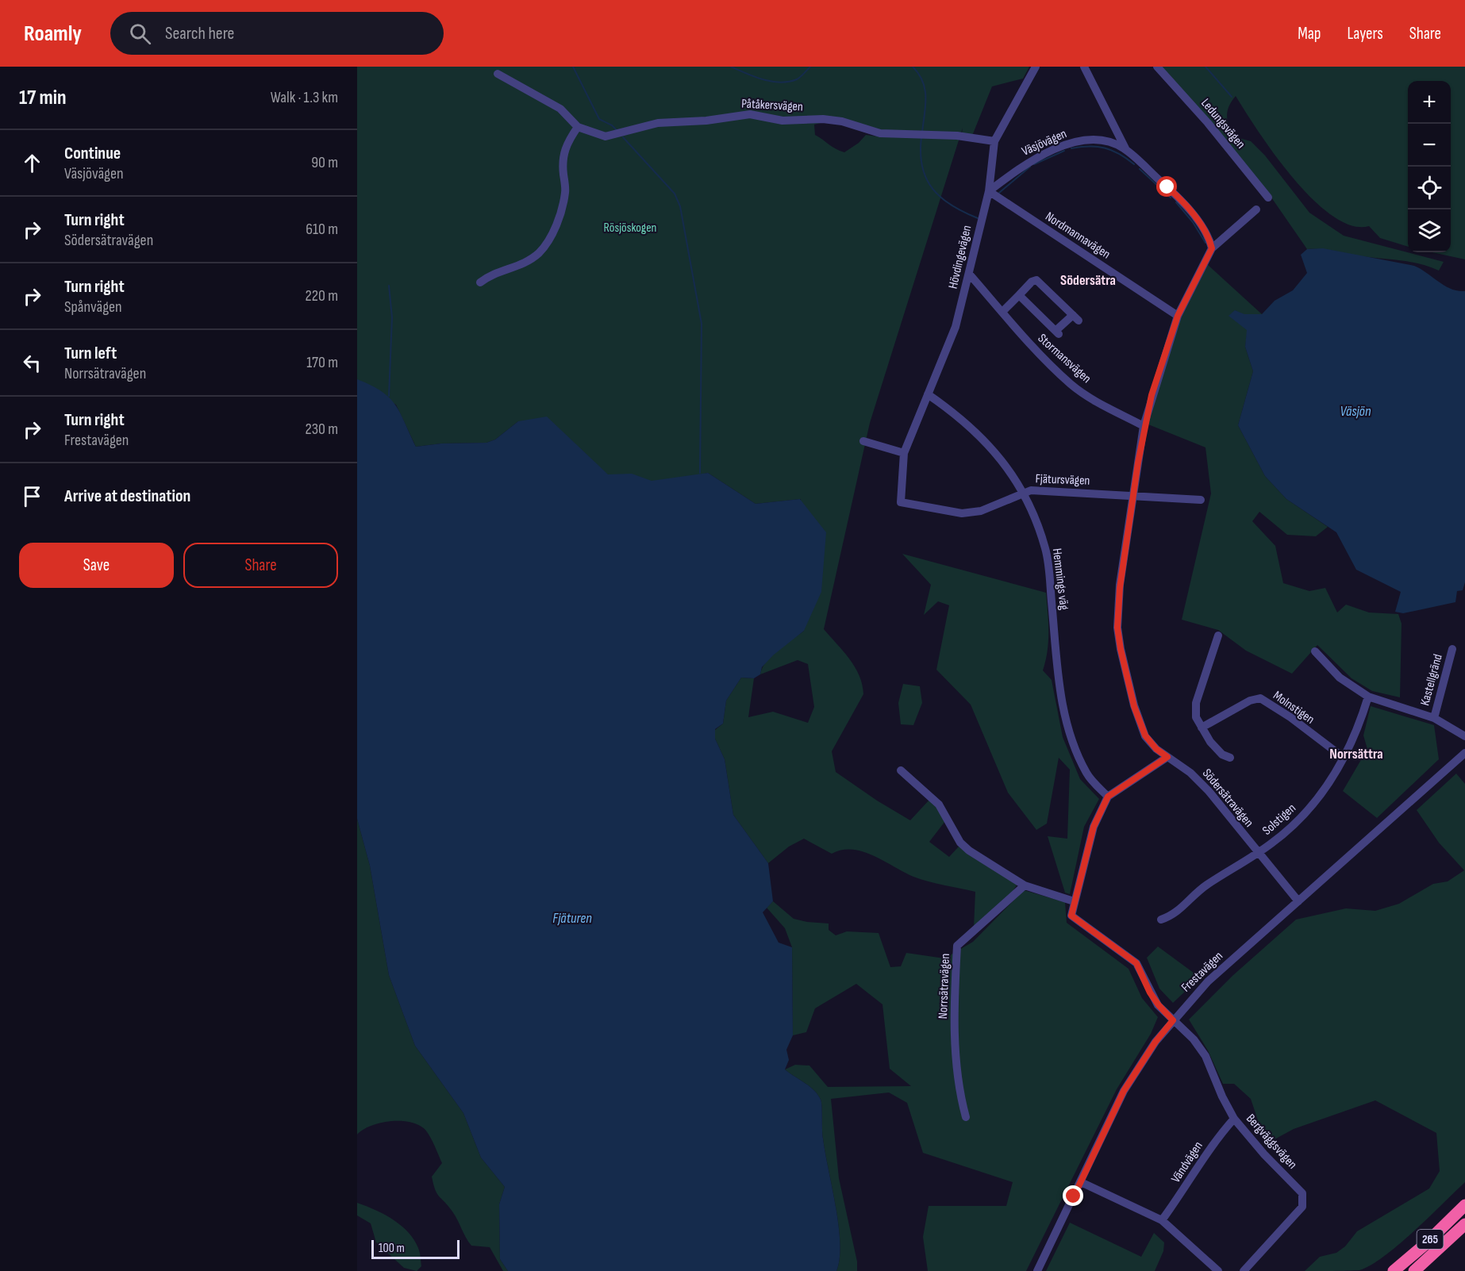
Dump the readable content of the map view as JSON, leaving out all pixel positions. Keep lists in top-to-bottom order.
{
  "streets": {
    "highway": ["265"],
    "street": [
      "Påtåkersvägen",
      "Ledungsvägen",
      "Väsjövägen",
      "Nordmannavägen",
      "Hövdingevägen",
      "Stormansvägen",
      "Fjätursvägen",
      "Hemmings väg",
      "Kastellgränd",
      "Molnstigen",
      "Södersätravägen",
      "Solstigen",
      "Frestavägen",
      "Norrsätravägen",
      "Bergväggsvägen",
      "Vändvägen"
    ]
  },
  "crossings": [
    ["Påtåkersvägen", "Hövdingevägen"],
    ["Väsjövägen", "Nordmannavägen"],
    ["Väsjövägen", "Hövdingevägen"],
    ["Väsjövägen", "Södersätravägen"],
    ["Nordmannavägen", "Hövdingevägen"],
    ["Nordmannavägen", "Södersätravägen"],
    ["Hövdingevägen", "Stormansvägen"],
    ["Hövdingevägen", "Fjätursvägen"],
    ["Hövdingevägen", "Hemmings väg"],
    ["Stormansvägen", "Södersätravägen"],
    ["Fjätursvägen", "Hemmings väg"],
    ["Fjätursvägen", "Södersätravägen"],
    ["Molnstigen", "Solstigen"],
    ["Södersätravägen", "Solstigen"],
    ["Södersätravägen", "Frestavägen"],
    ["Frestavägen", "Bergväggsvägen"],
    ["Bergväggsvägen", "Vändvägen"]
  ],
  "districts": ["Södersätra", "Norrsättra"],
  "water": ["Väsjön", "Fjäturen"],
  "parks": ["Rösjöskogen"],
  "scale_bar": "100 m",
  "page": {
    "header": "Roamly",
    "search": "Search here",
    "nav": ["Map", "Layers", "Share"],
    "heading": ["17 min", "Walk · 1.3 km"],
    "map_buttons": ["+", "−"],
    "list": [
      ["Continue", "Väsjövägen", "90 m"],
      ["Turn right", "Södersätravägen", "610 m"],
      ["Turn right", "Spånvägen", "220 m"],
      ["Turn left", "Norrsätravägen", "170 m"],
      ["Turn right", "Frestavägen", "230 m"],
      "Arrive at destination"
    ],
    "buttons": ["Save", "Share"],
    "scale": "100 m"
  }
}
